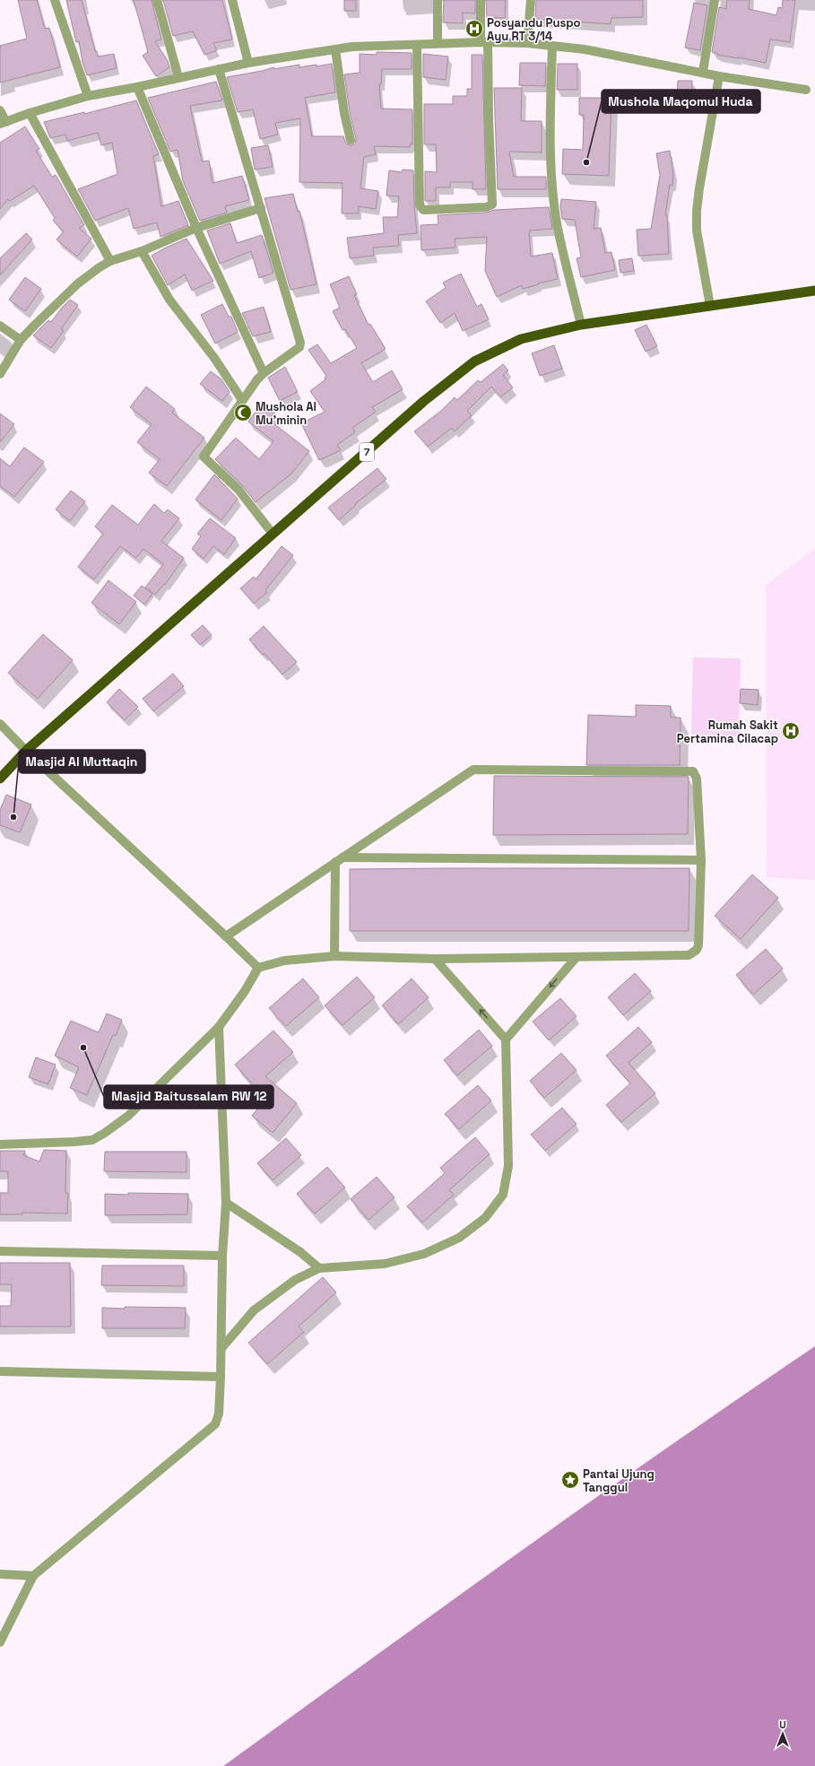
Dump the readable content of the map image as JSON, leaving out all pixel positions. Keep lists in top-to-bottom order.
{
  "streets": {
    "highway": ["7"]
  },
  "places": {
    "hospital": ["Posyandu Puspo Ayu RT 3/14", "Rumah Sakit Pertamina Cilacap"],
    "other": ["Mushola Maqomul Huda", "Masjid Al Muttaqin", "Masjid Baitussalam RW 12"],
    "mosque": ["Mushola Al Mu'minin"],
    "place": ["Pantai Ujung Tanggul"]
  },
  "north": "top"
}
